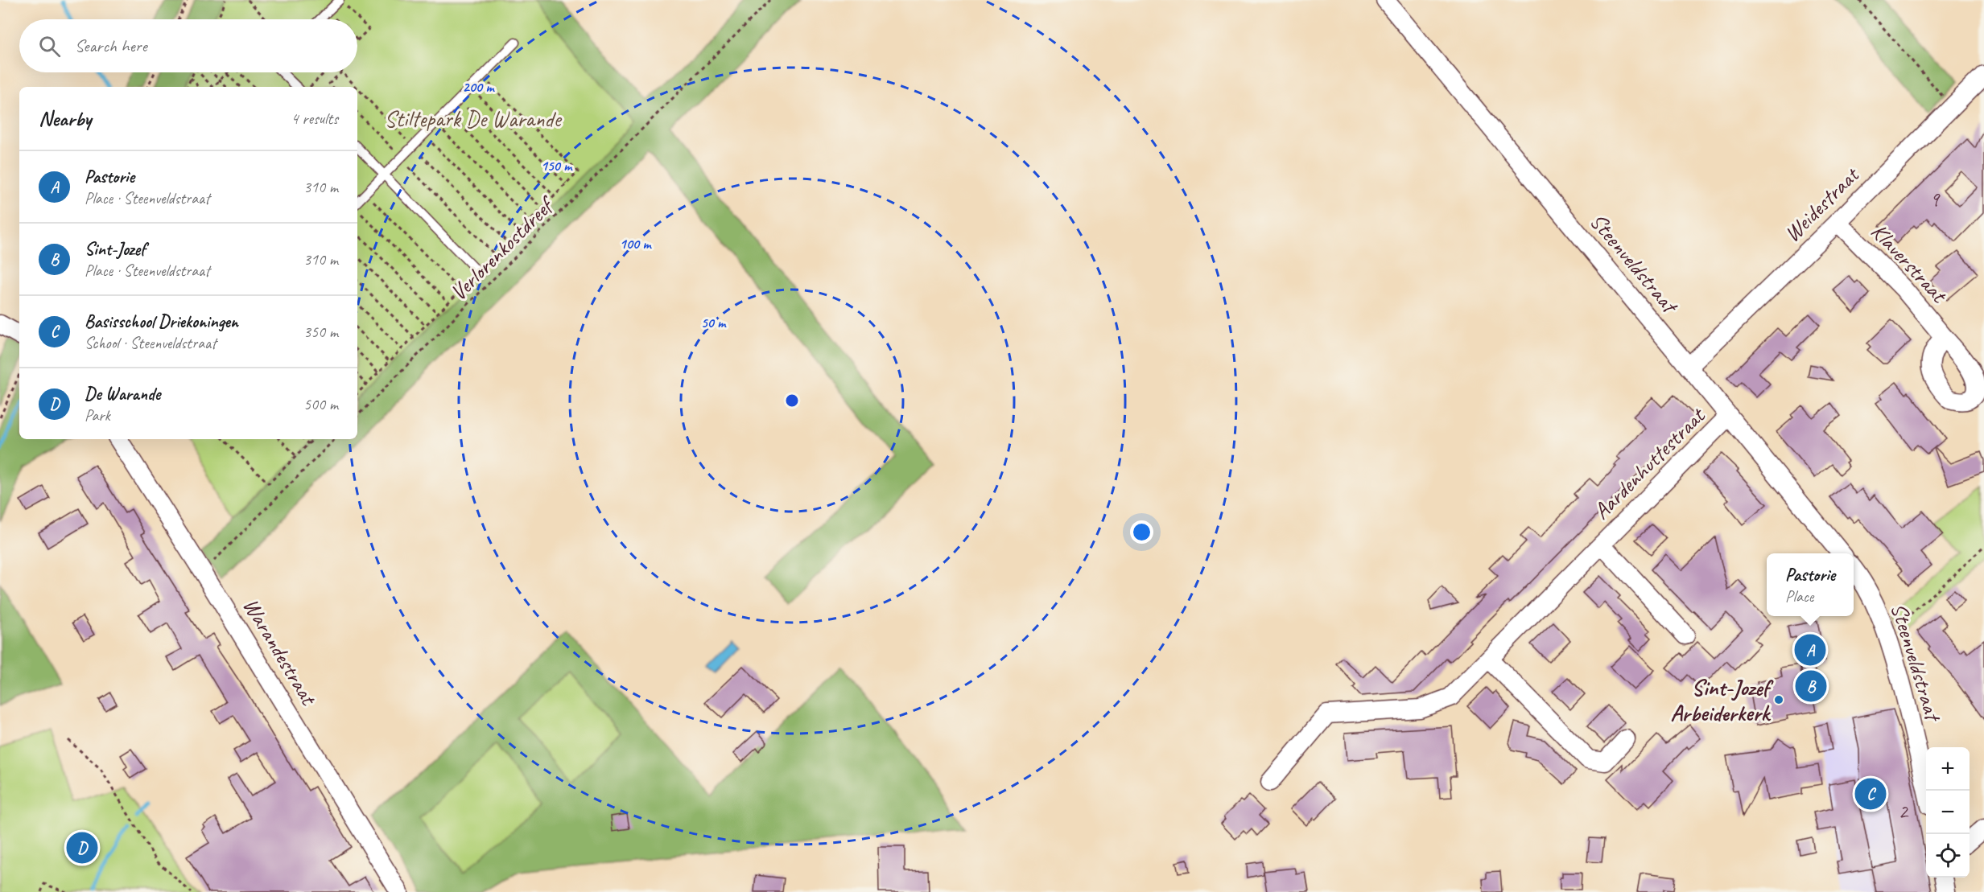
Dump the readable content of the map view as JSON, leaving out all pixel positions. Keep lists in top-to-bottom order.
{
  "streets": {
    "street": [
      "Weidestraat",
      "Steenveldstraat",
      "Klaverstraat",
      "Aardenhuttestraat",
      "Warandestraat"
    ],
    "path": ["Verlorenkostdreef"]
  },
  "crossings": [
    ["Weidestraat", "Steenveldstraat"],
    ["Weidestraat", "Klaverstraat"],
    ["Steenveldstraat", "Aardenhuttestraat"]
  ],
  "parks": ["Stiltepark De Warande"],
  "places": ["Sint-Jozef Arbeiderkerk"],
  "house_numbers": ["9", "2"],
  "page": {
    "search": "Search here",
    "heading": ["Nearby", "4 results"],
    "list": [
      {
        "mark": "A",
        "name": "Pastorie",
        "note": "Place · Steenveldstraat",
        "value": "310 m"
      },
      {
        "mark": "B",
        "name": "Sint-Jozef",
        "note": "Place · Steenveldstraat",
        "value": "310 m"
      },
      {
        "mark": "C",
        "name": "Basisschool Driekoningen",
        "note": "School · Steenveldstraat",
        "value": "350 m"
      },
      {
        "mark": "D",
        "name": "De Warande",
        "note": "Park",
        "value": "500 m"
      }
    ],
    "popup": ["Pastorie", "Place"],
    "pins": [
      "A",
      "B",
      "C",
      "D"
    ],
    "map_buttons": ["+", "−"]
  },
  "rings": [
    "200 m",
    "150 m",
    "100 m",
    "50 m"
  ]
}
